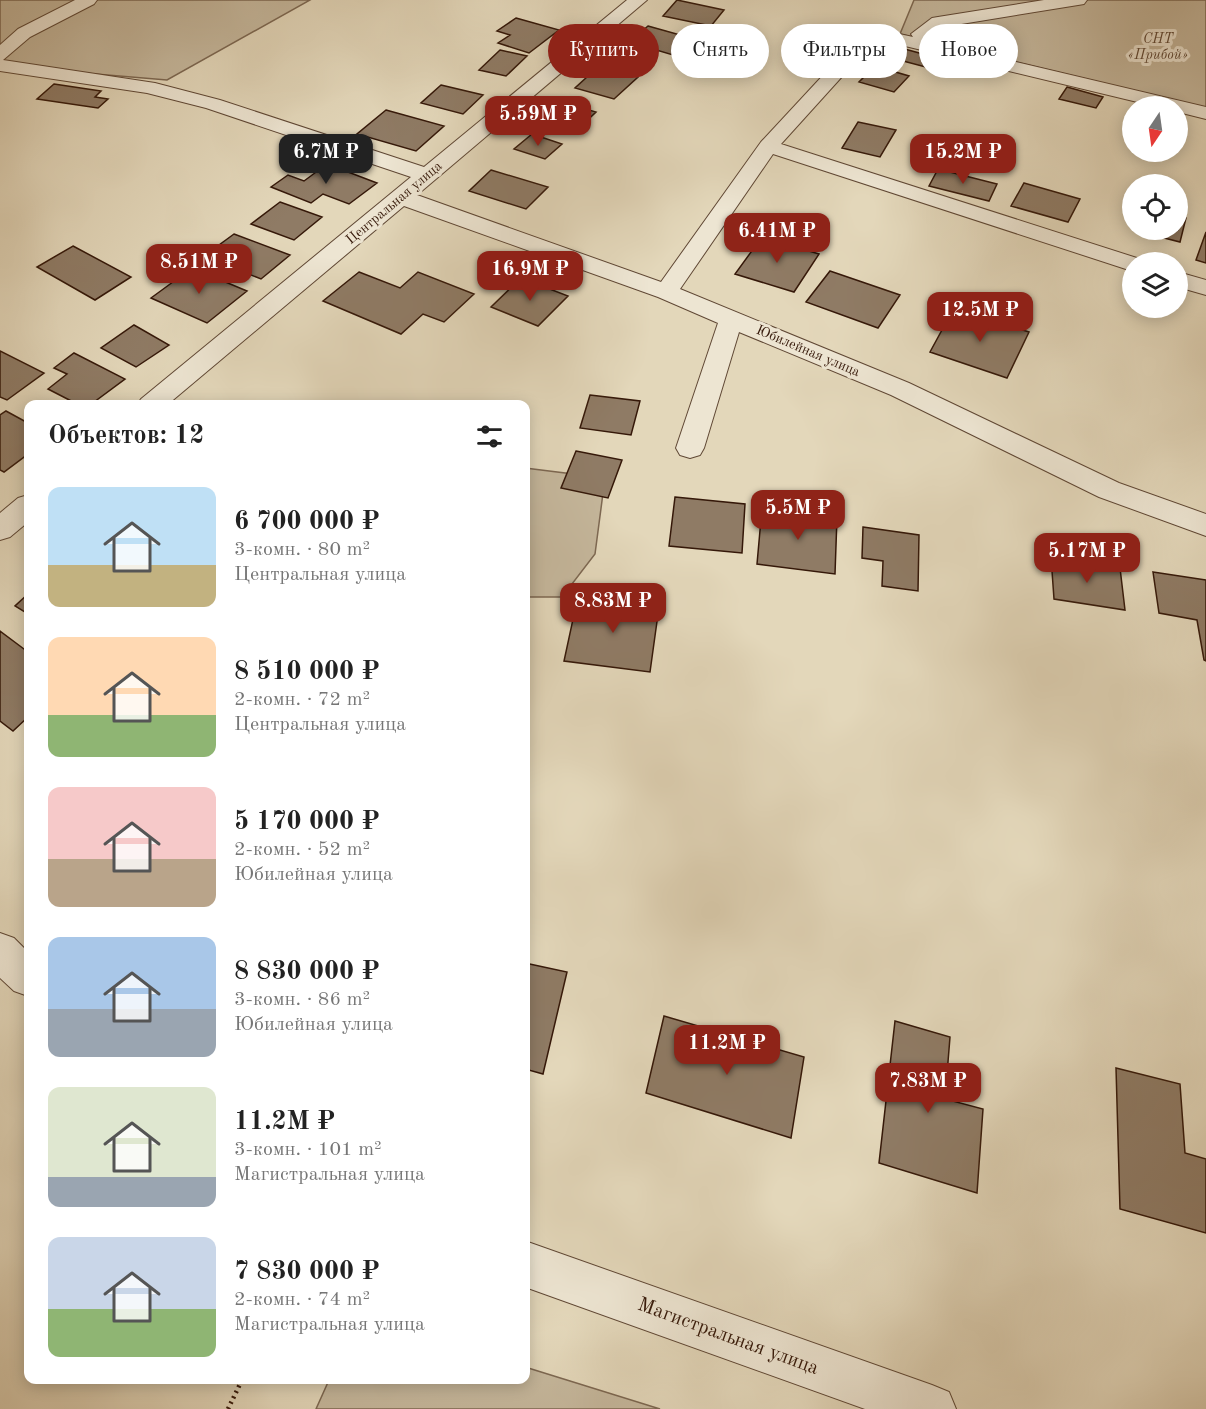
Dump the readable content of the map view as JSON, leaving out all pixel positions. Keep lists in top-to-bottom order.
{
  "streets": {
    "street": ["Центральная улица", "Юбилейная улица", "Магистральная улица"]
  },
  "crossings": [
    ["Центральная улица", "Юбилейная улица"]
  ],
  "parks": ["СНТ «Прибой»"],
  "north": "bottom",
  "page": {
    "chip": [
      "Купить",
      "Снять",
      "Фильтры",
      "Новое"
    ],
    "price": [
      "5.59M ₽",
      "6.7M ₽",
      "15.2M ₽",
      "6.41M ₽",
      "8.51M ₽",
      "16.9M ₽",
      "12.5M ₽",
      "5.5M ₽",
      "5.17M ₽",
      "8.83M ₽",
      "11.2M ₽",
      "7.83M ₽"
    ],
    "heading": "Объектов: 12",
    "list": [
      {
        "name": "6 700 000 ₽",
        "note": "3-комн. · 80 m² · Центральная улица"
      },
      {
        "name": "8 510 000 ₽",
        "note": "2-комн. · 72 m² · Центральная улица"
      },
      {
        "name": "5 170 000 ₽",
        "note": "2-комн. · 52 m² · Юбилейная улица"
      },
      {
        "name": "8 830 000 ₽",
        "note": "3-комн. · 86 m² · Юбилейная улица"
      },
      {
        "name": "11.2M ₽",
        "note": "3-комн. · 101 m² · Магистральная улица"
      },
      {
        "name": "7 830 000 ₽",
        "note": "2-комн. · 74 m² · Магистральная улица"
      }
    ]
  }
}
